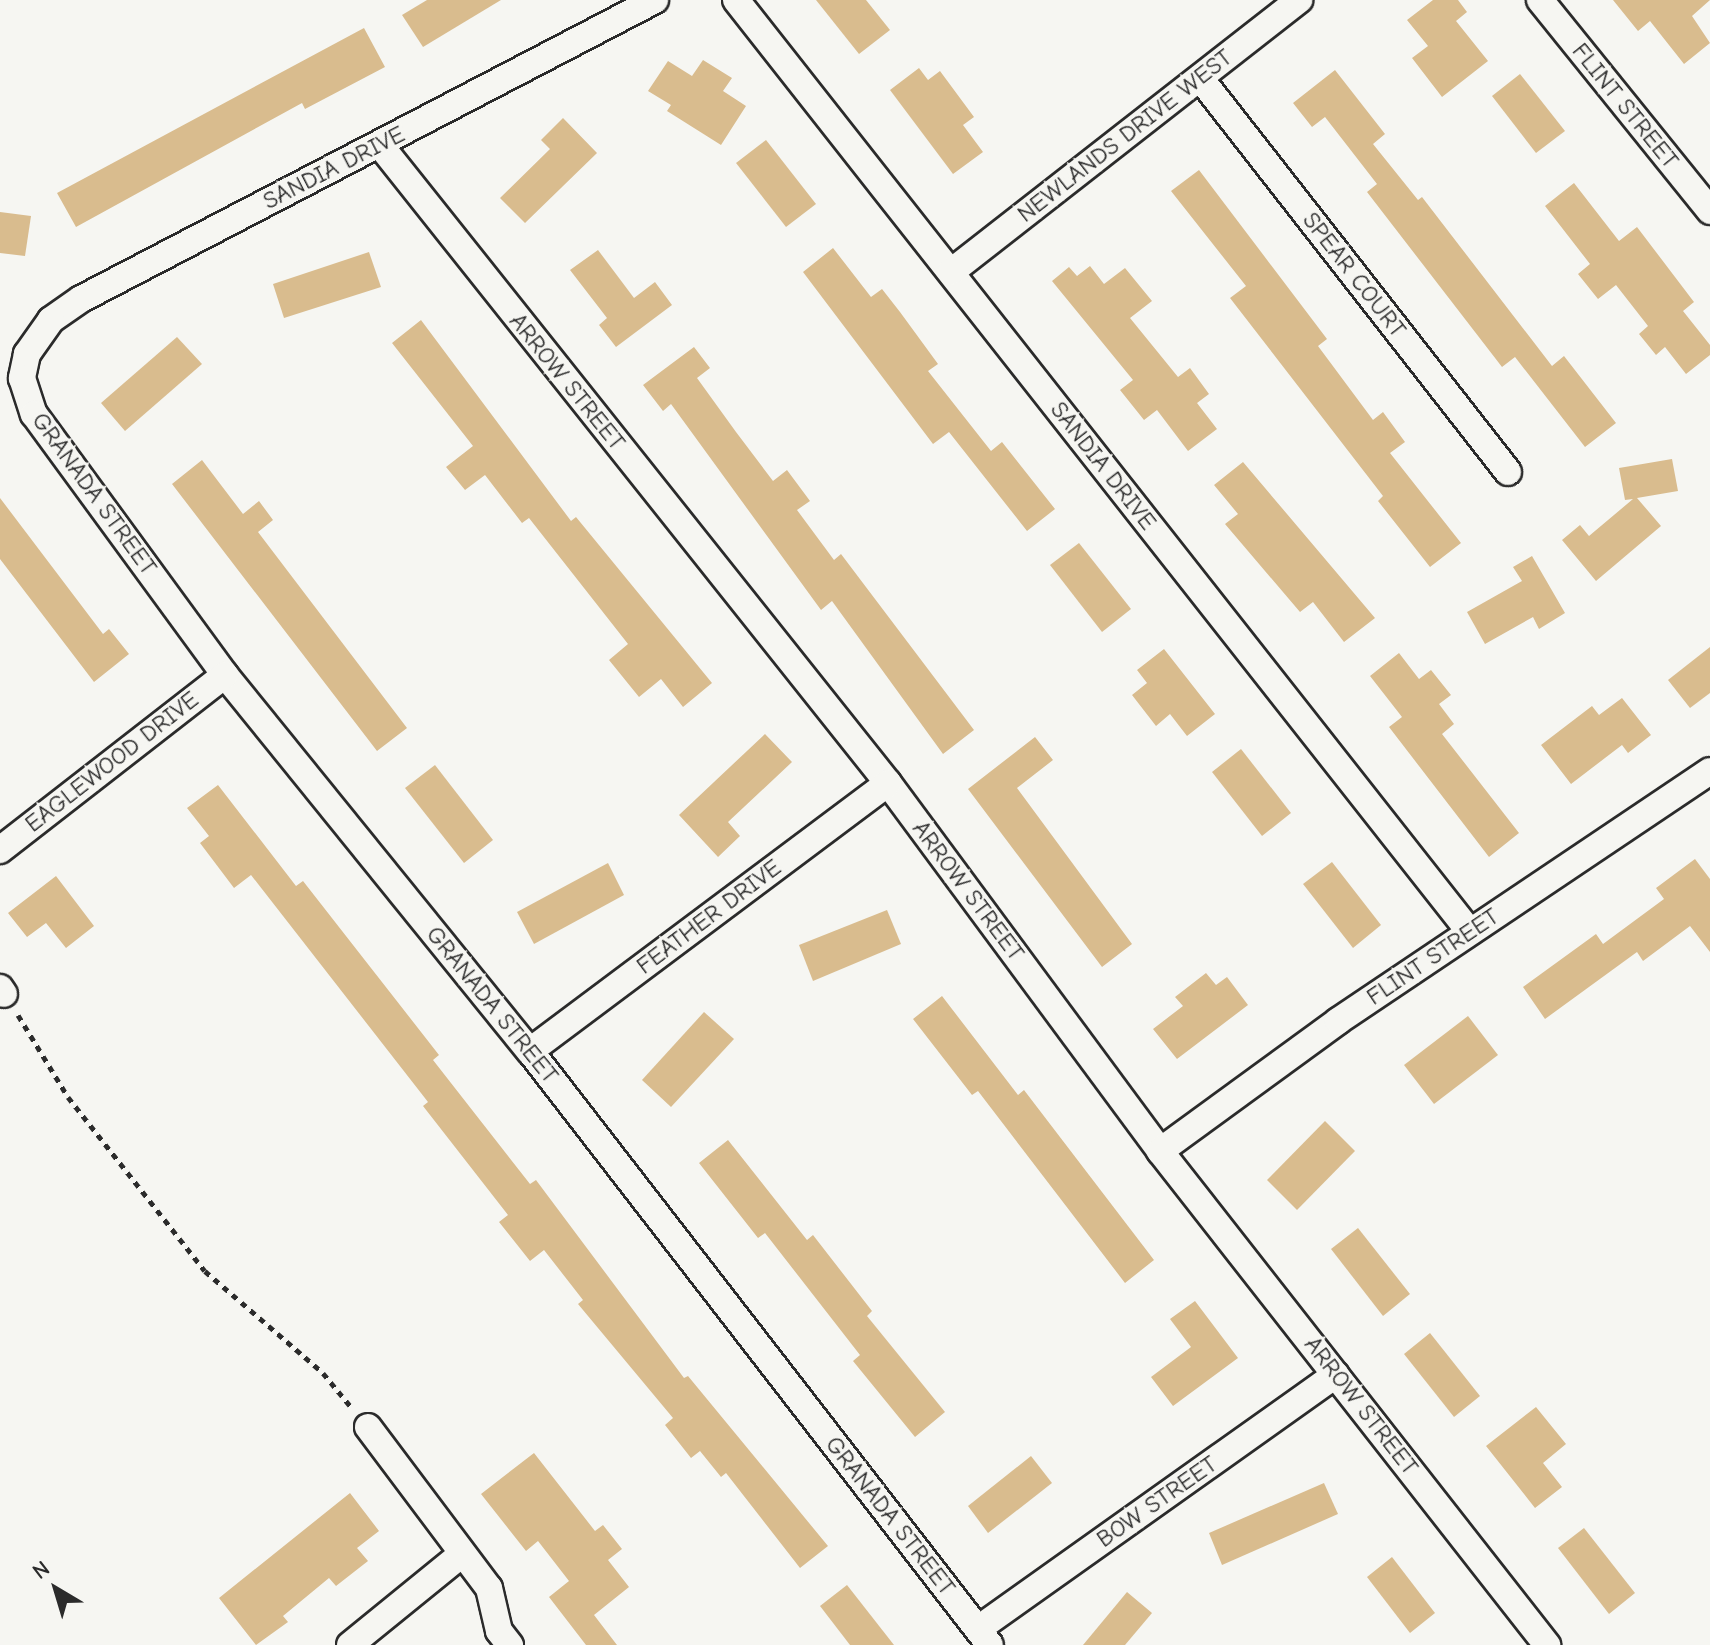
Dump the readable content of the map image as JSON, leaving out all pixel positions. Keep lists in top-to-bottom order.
{
  "streets": {
    "street": [
      "FLINT STREET",
      "NEWLANDS DRIVE WEST",
      "SANDIA DRIVE",
      "SPEAR COURT",
      "ARROW STREET",
      "GRANADA STREET",
      "EAGLEWOOD DRIVE",
      "FEATHER DRIVE",
      "BOW STREET"
    ]
  },
  "crossings": [
    ["FLINT STREET", "SANDIA DRIVE"],
    ["FLINT STREET", "ARROW STREET"],
    ["NEWLANDS DRIVE WEST", "SANDIA DRIVE"],
    ["NEWLANDS DRIVE WEST", "SPEAR COURT"],
    ["SANDIA DRIVE", "ARROW STREET"],
    ["SANDIA DRIVE", "GRANADA STREET"],
    ["ARROW STREET", "FEATHER DRIVE"],
    ["ARROW STREET", "BOW STREET"],
    ["GRANADA STREET", "EAGLEWOOD DRIVE"],
    ["GRANADA STREET", "FEATHER DRIVE"],
    ["GRANADA STREET", "BOW STREET"]
  ],
  "north": "top left"
}
